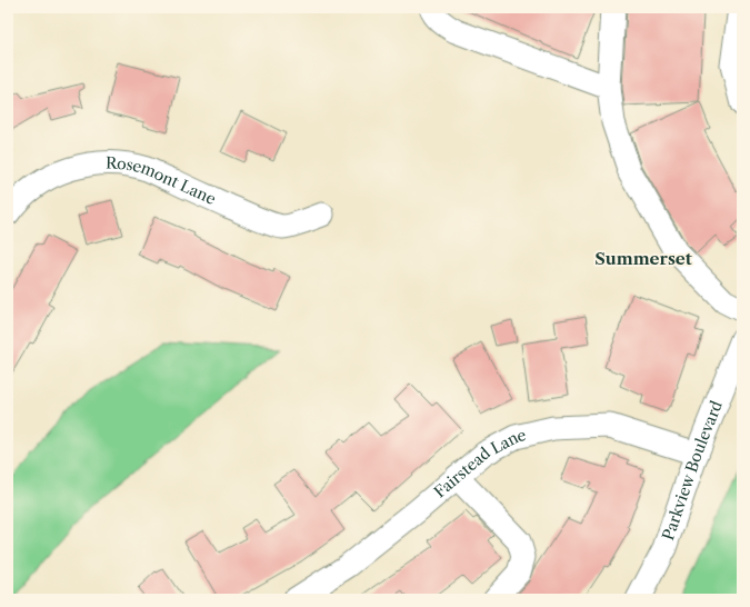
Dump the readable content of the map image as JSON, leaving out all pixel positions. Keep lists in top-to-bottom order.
{
  "streets": {
    "street": ["Rosemont Lane", "Fairstead Lane", "Parkview Boulevard"]
  },
  "crossings": [
    ["Fairstead Lane", "Parkview Boulevard"]
  ],
  "districts": ["Summerset"]
}
